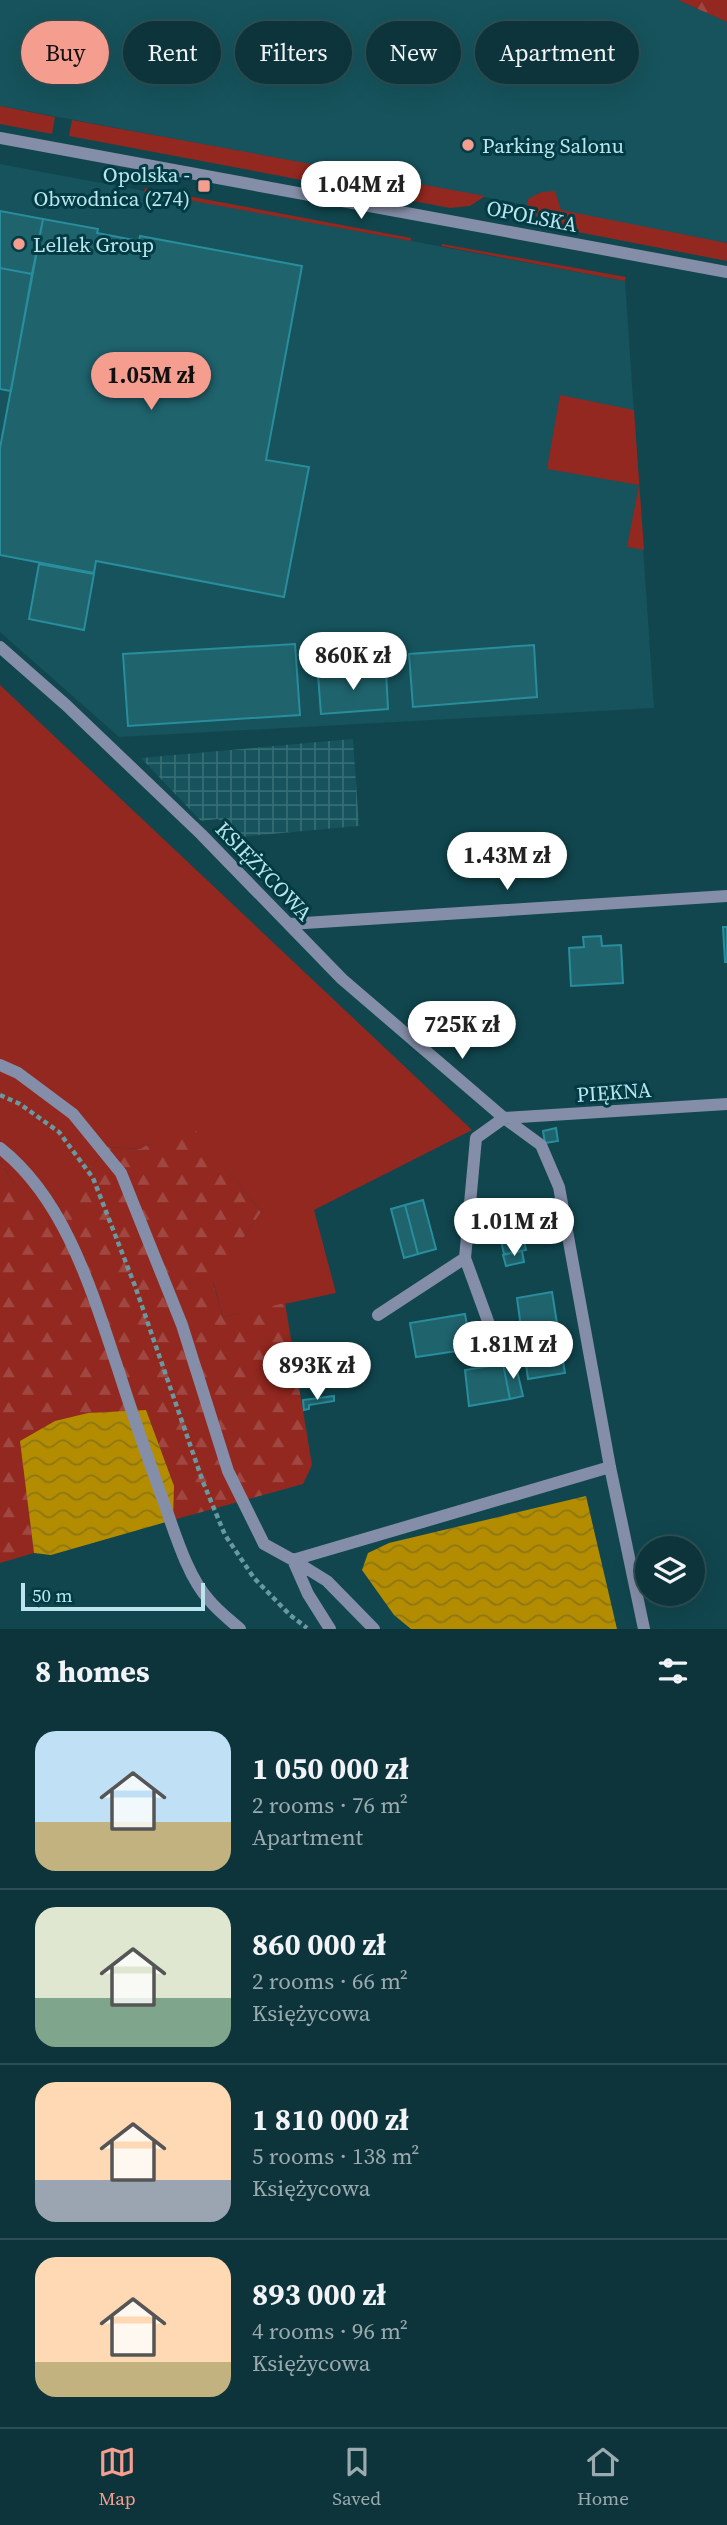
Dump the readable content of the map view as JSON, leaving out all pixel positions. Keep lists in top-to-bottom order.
{
  "streets": {
    "street": ["OPOLSKA", "KSIĘŻYCOWA", "PIĘKNA"]
  },
  "crossings": [
    ["KSIĘŻYCOWA", "PIĘKNA"]
  ],
  "places": {
    "other": ["Parking Salonu", "Lellek Group"],
    "transit": ["Opolska - Obwodnica (274)"]
  },
  "scale_bar": "50 m",
  "page": {
    "chip": [
      "Buy",
      "Rent",
      "Filters",
      "New",
      "Apartment"
    ],
    "price": [
      "1.04M zł",
      "1.05M zł",
      "860K zł",
      "1.43M zł",
      "725K zł",
      "1.01M zł",
      "1.81M zł",
      "893K zł"
    ],
    "scale": "50 m",
    "heading": "8 homes",
    "list": [
      {
        "name": "1 050 000 zł",
        "note": "2 rooms · 76 m² · Apartment"
      },
      {
        "name": "860 000 zł",
        "note": "2 rooms · 66 m² · Księżycowa"
      },
      {
        "name": "1 810 000 zł",
        "note": "5 rooms · 138 m² · Księżycowa"
      },
      {
        "name": "893 000 zł",
        "note": "4 rooms · 96 m² · Księżycowa"
      }
    ],
    "tabs": ["Map", "Saved", "Home"]
  }
}
